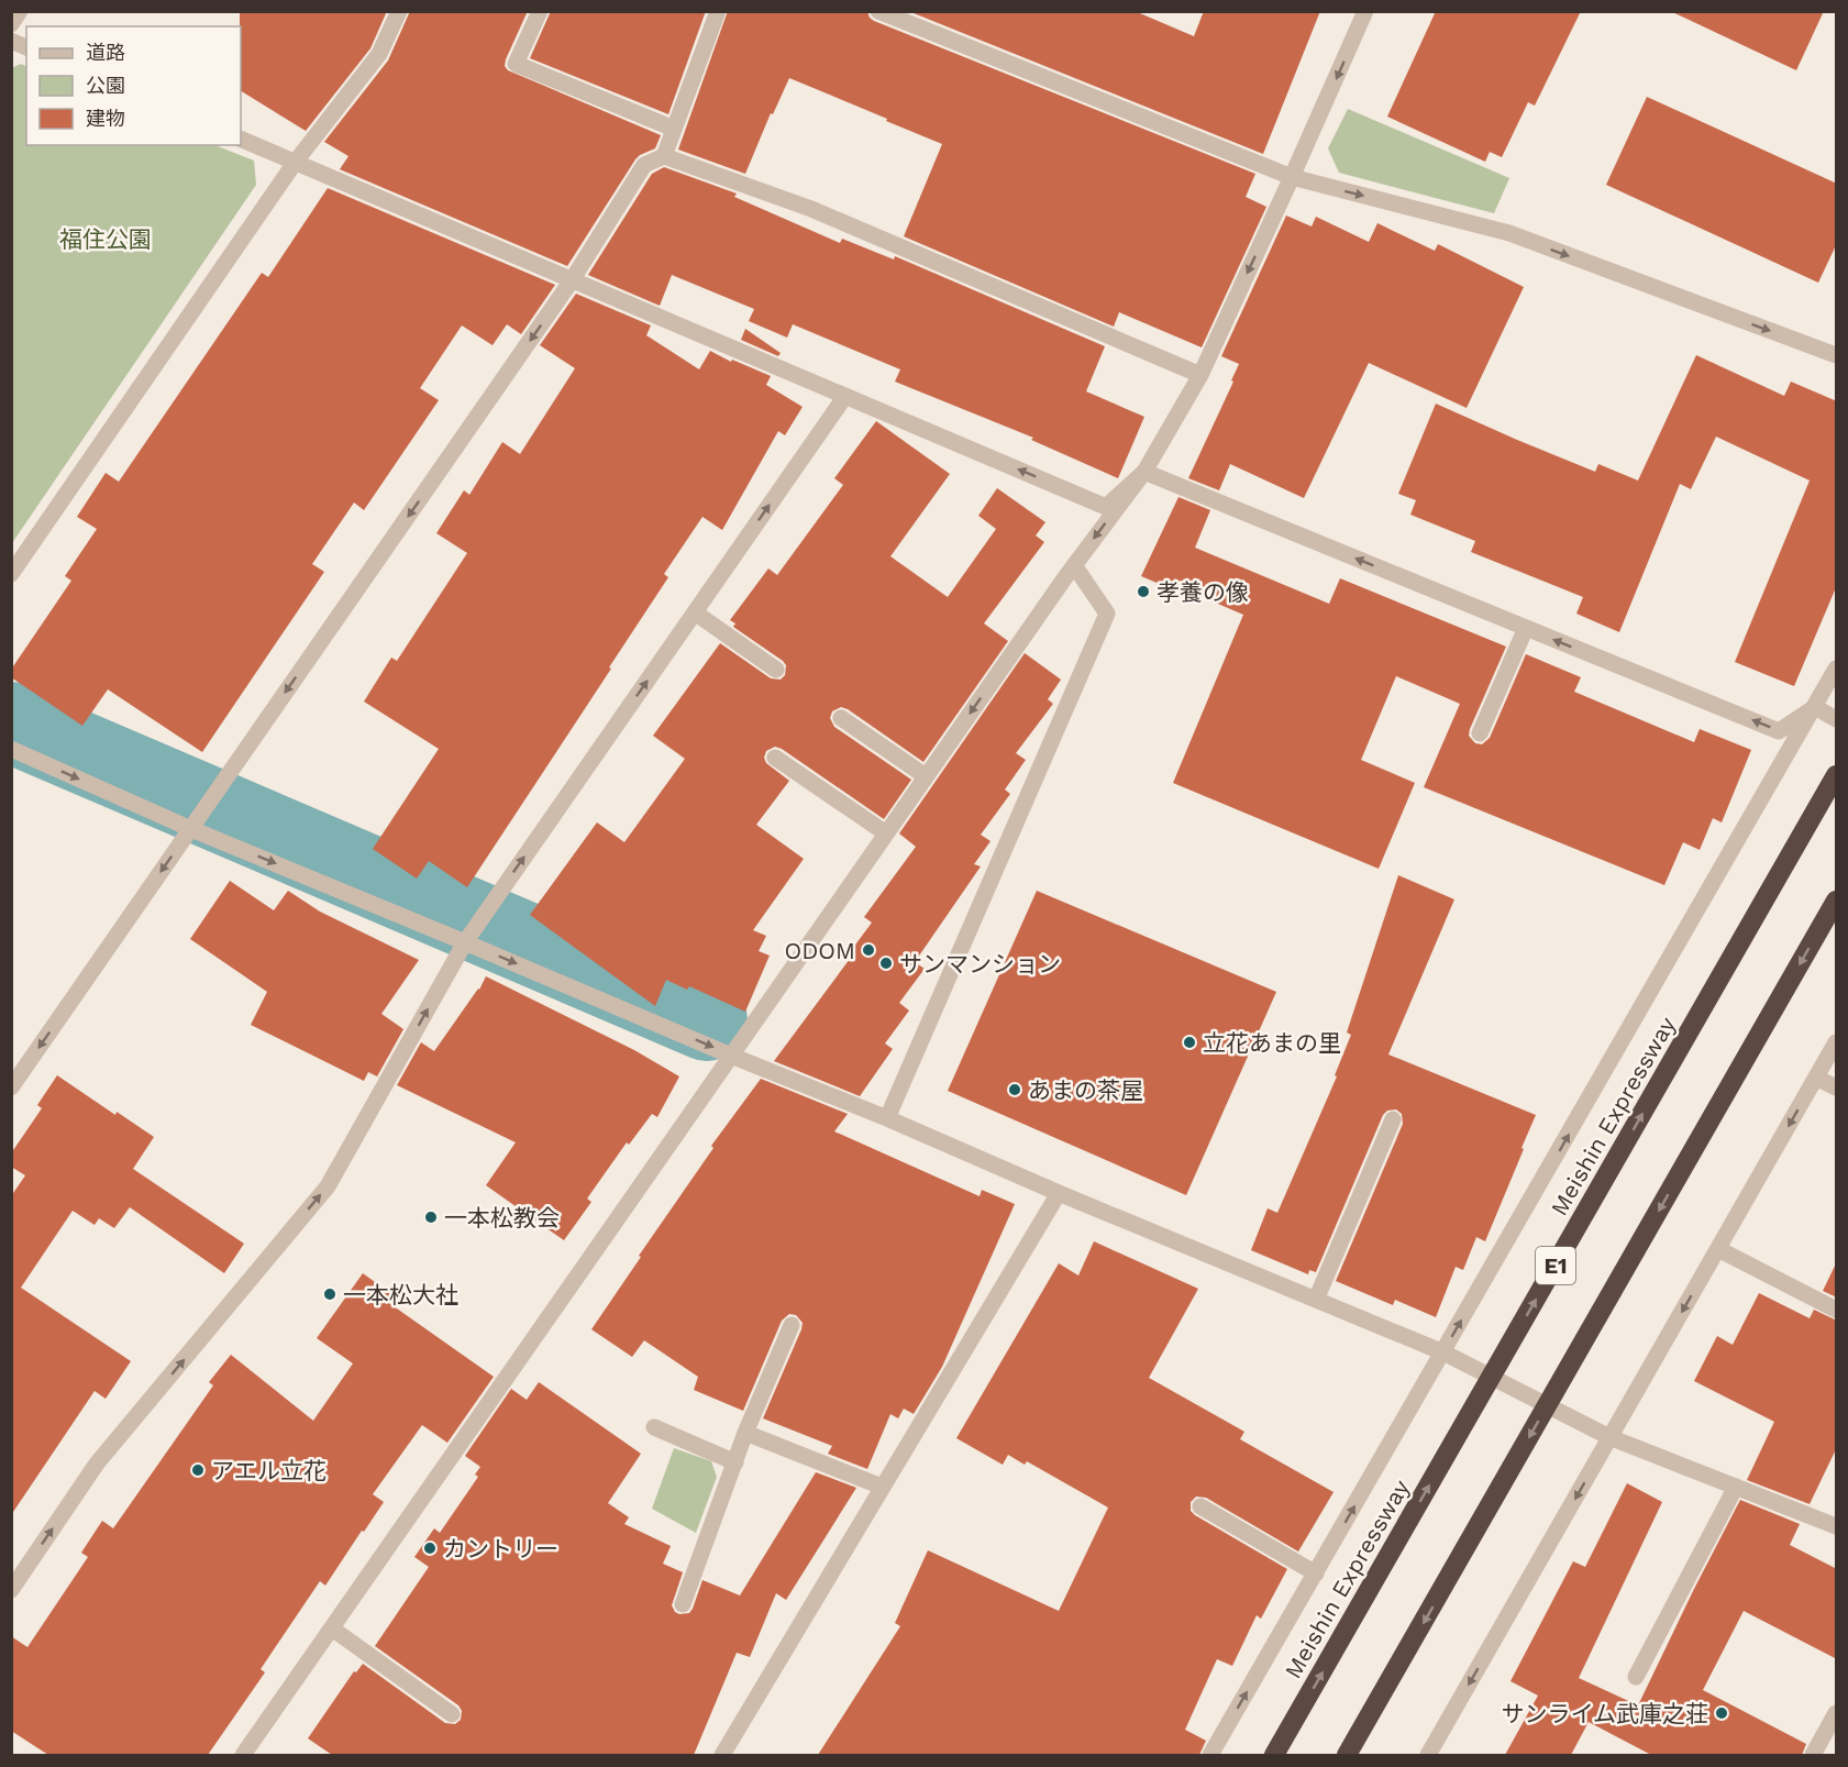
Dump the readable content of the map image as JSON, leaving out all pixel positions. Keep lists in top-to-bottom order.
{
  "streets": {
    "highway": ["Meishin Expressway", "E1"]
  },
  "parks": ["福住公園"],
  "places": [
    "孝養の像",
    "ODOM",
    "サンマンション",
    "立花あまの里",
    "あまの茶屋",
    "一本松教会",
    "一本松大社",
    "アエル立花",
    "カントリー",
    "サンライム武庫之荘"
  ],
  "legend": ["道路", "公園", "建物"]
}
